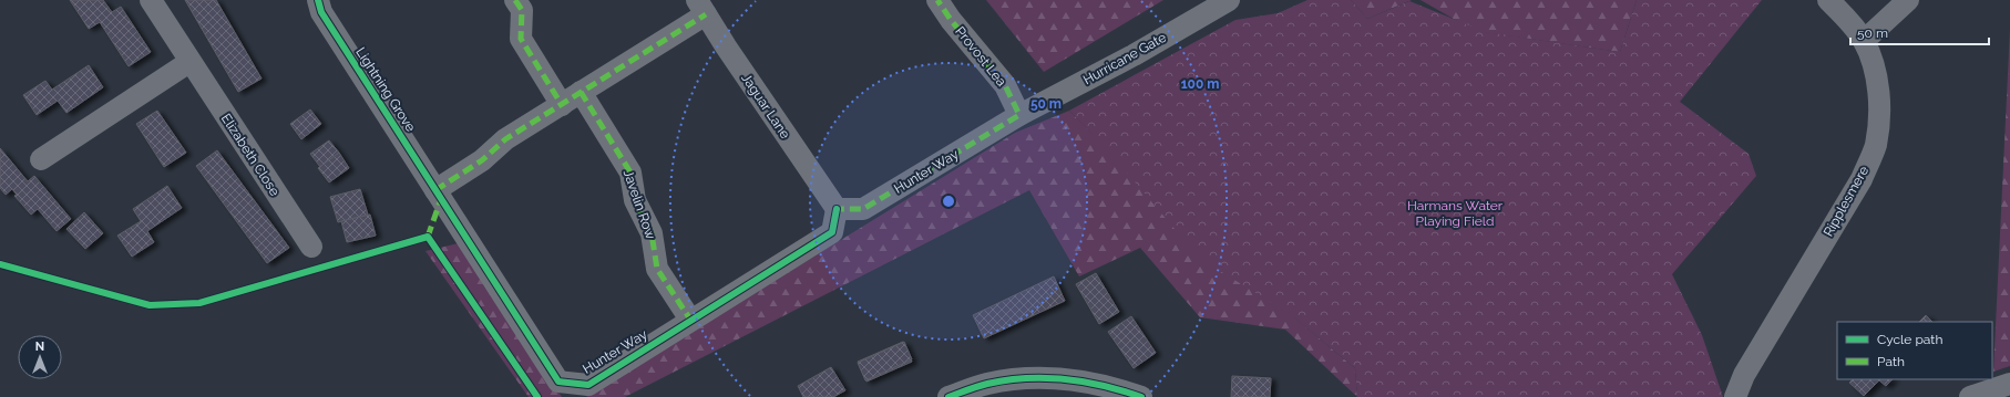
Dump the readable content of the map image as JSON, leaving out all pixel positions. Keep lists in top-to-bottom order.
{
  "streets": {
    "street": [
      "Provost Lea",
      "Hurricane Gate",
      "Lightning Grove",
      "Jaguar Lane",
      "Elizabeth Close",
      "Hunter Way",
      "Ripplesmere",
      "Javelin Row"
    ]
  },
  "crossings": [
    ["Provost Lea", "Hurricane Gate"],
    ["Provost Lea", "Hunter Way"],
    ["Hurricane Gate", "Hunter Way"],
    ["Lightning Grove", "Hunter Way"],
    ["Jaguar Lane", "Hunter Way"],
    ["Hunter Way", "Javelin Row"]
  ],
  "parks": ["Harmans Water Playing Field"],
  "legend": ["Cycle path", "Path"],
  "scale_bar": "50 m",
  "north": "top",
  "rings": ["100 m", "50 m"]
}
